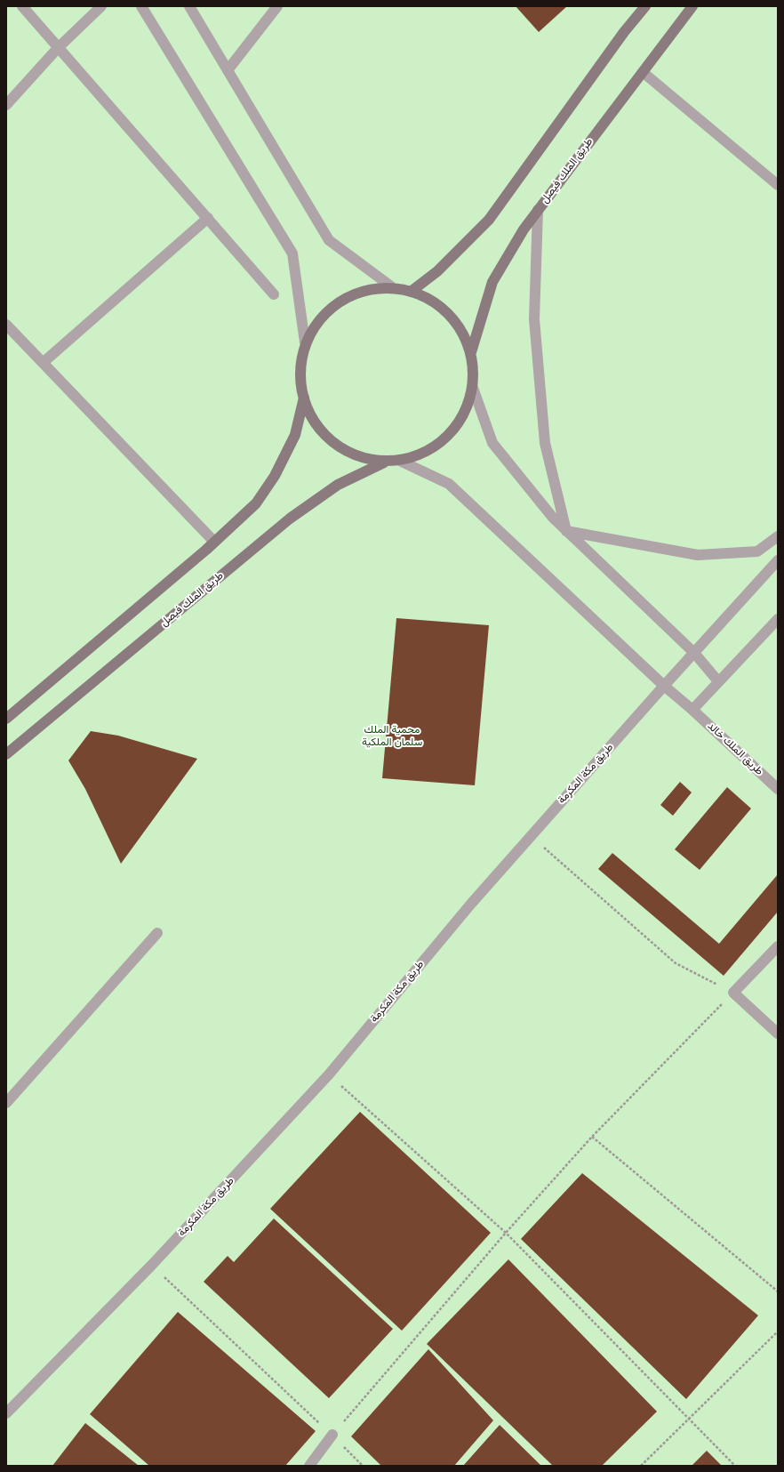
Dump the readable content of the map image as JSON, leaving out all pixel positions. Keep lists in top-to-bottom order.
{
  "streets": {
    "main road": ["طريق الملك فيصل"],
    "street": ["طريق الملك خالد", "طريق مكة المكرمة"]
  },
  "crossings": [
    ["طريق الملك خالد", "طريق مكة المكرمة"]
  ],
  "parks": ["محمية الملك سلمان الملكية"]
}
